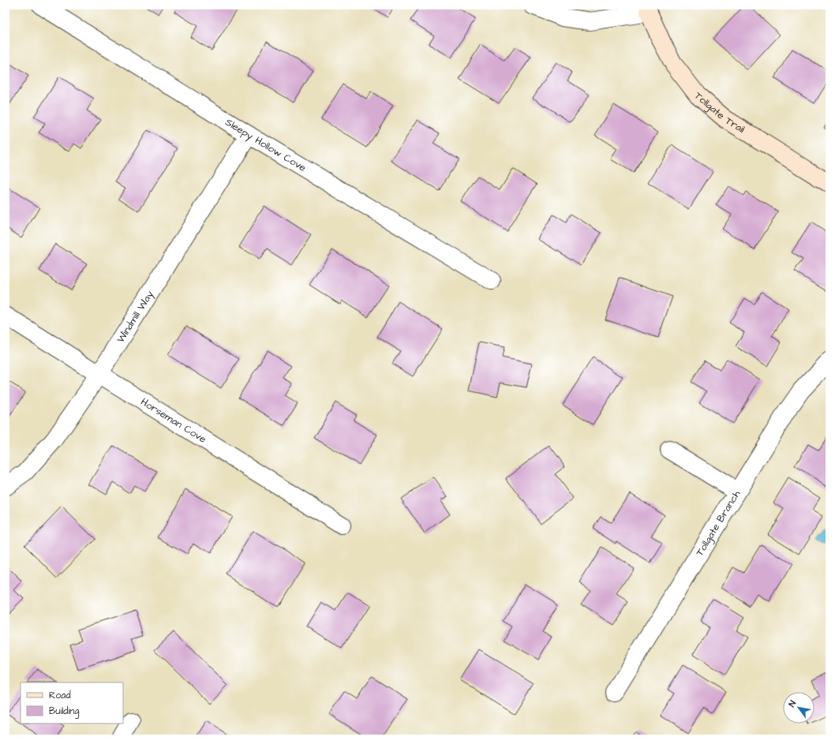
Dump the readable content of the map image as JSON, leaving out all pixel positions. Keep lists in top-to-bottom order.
{
  "streets": {
    "street": [
      "Tollgate Trail",
      "Sleepy Hollow Cove",
      "Windmill Way",
      "Horseman Cove",
      "Tollgate Branch"
    ]
  },
  "crossings": [
    ["Sleepy Hollow Cove", "Windmill Way"],
    ["Windmill Way", "Horseman Cove"]
  ],
  "legend": ["Road", "Building"],
  "north": "top left"
}
